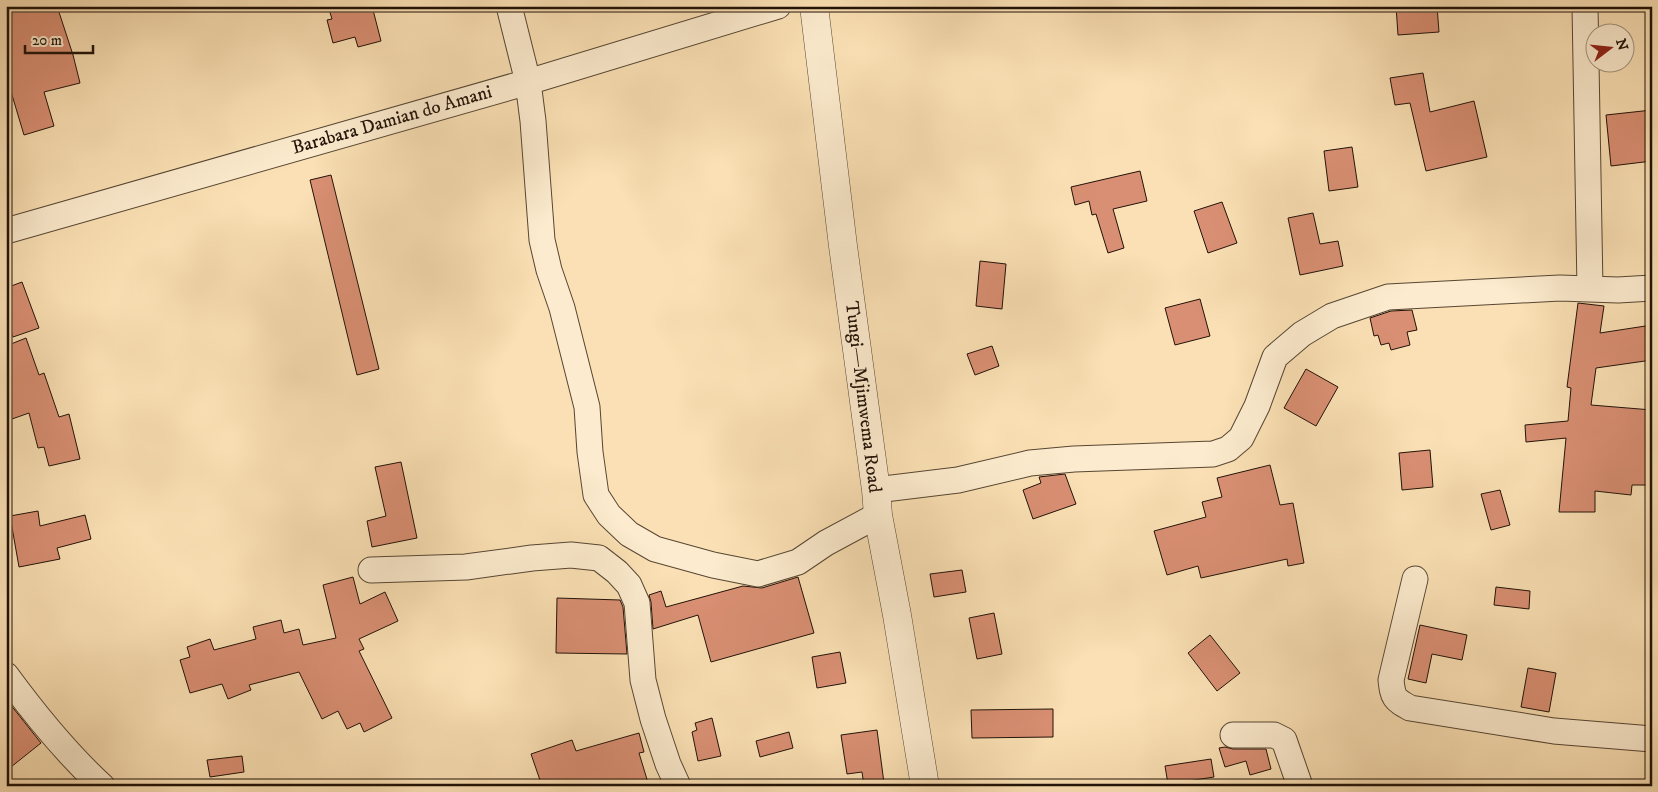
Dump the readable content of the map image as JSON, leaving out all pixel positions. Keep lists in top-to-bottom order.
{
  "streets": {
    "street": ["Barabara Damian do Amani", "Tungi—Mjimwema Road"]
  },
  "scale_bar": "20 m",
  "north": "right"
}
